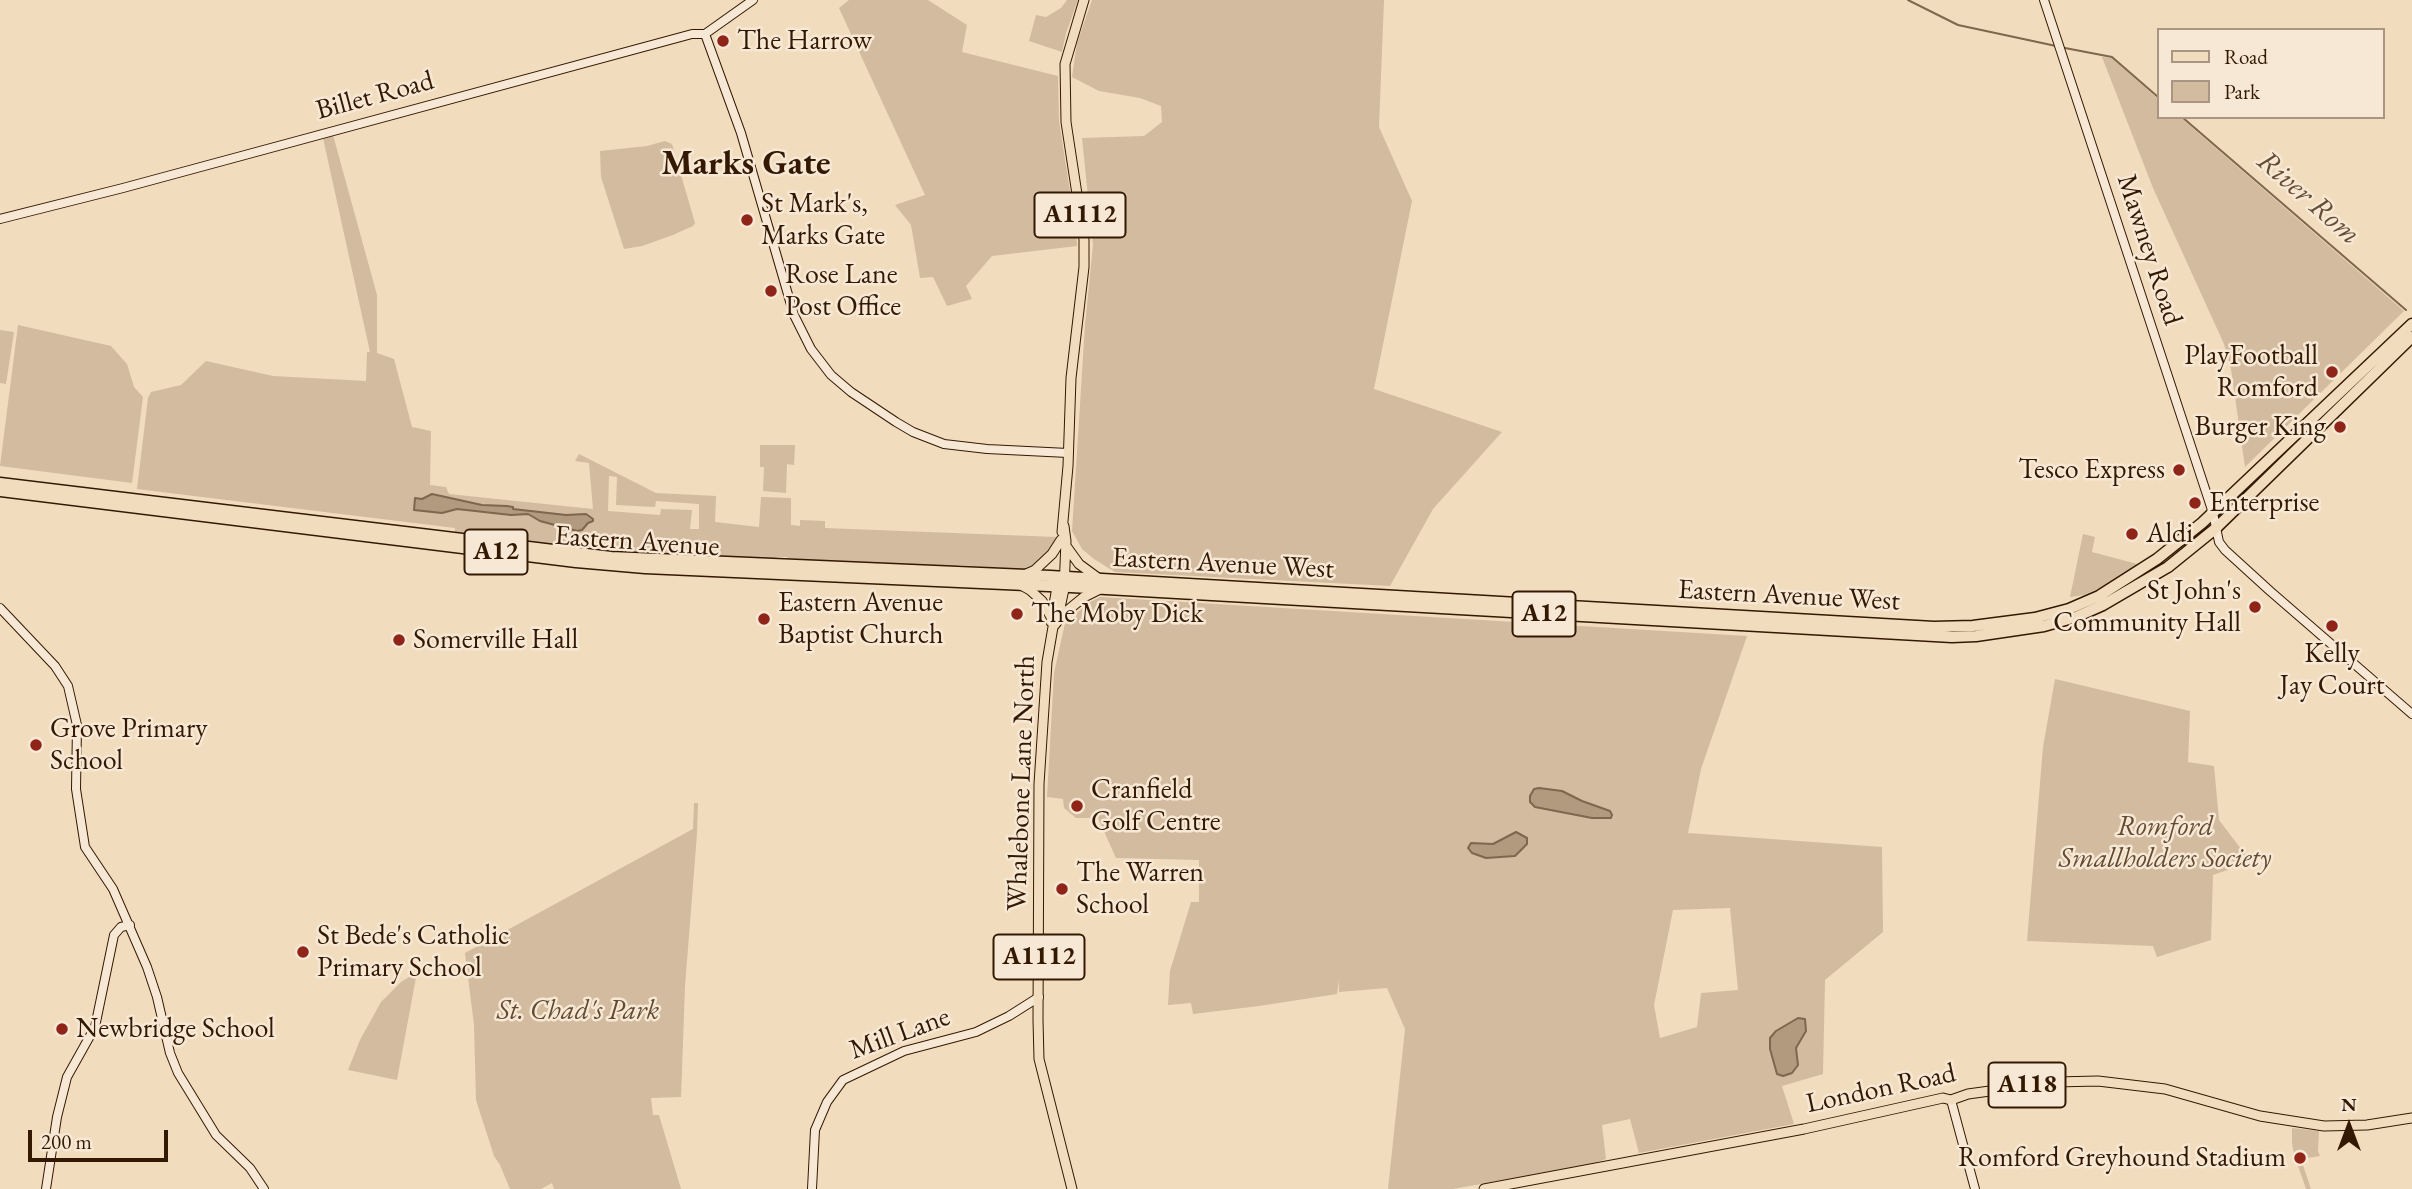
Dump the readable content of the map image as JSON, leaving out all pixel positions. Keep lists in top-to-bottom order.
{
  "streets": {
    "highway": ["Eastern Avenue", "A12", "Eastern Avenue West"],
    "main road": [
      "A1112",
      "Whalebone Lane North",
      "A118",
      "London Road"
    ],
    "street": ["Billet Road", "Mawney Road", "Mill Lane"]
  },
  "crossings": [
    ["A1112", "Eastern Avenue"],
    ["A1112", "Whalebone Lane North"],
    ["Mawney Road", "Eastern Avenue West"],
    ["Eastern Avenue", "A12"],
    ["Eastern Avenue", "Eastern Avenue West"],
    ["Eastern Avenue", "Whalebone Lane North"],
    ["A12", "Eastern Avenue West"],
    ["A12", "Whalebone Lane North"],
    ["Eastern Avenue West", "Whalebone Lane North"],
    ["Whalebone Lane North", "Mill Lane"]
  ],
  "districts": ["Marks Gate"],
  "water": ["River Rom"],
  "parks": ["Romford Smallholders Society", "St. Chad's Park"],
  "places": [
    "The Harrow",
    "St Mark's, Marks Gate",
    "Rose Lane Post Office",
    "PlayFootball Romford",
    "Burger King",
    "Tesco Express",
    "Enterprise",
    "Aldi",
    "St John's Community Hall",
    "The Moby Dick",
    "Eastern Avenue Baptist Church",
    "Kelly Jay Court",
    "Somerville Hall",
    "Grove Primary School",
    "Cranfield Golf Centre",
    "The Warren School",
    "St Bede's Catholic Primary School",
    "Newbridge School",
    "Romford Greyhound Stadium"
  ],
  "legend": ["Road", "Park"],
  "scale_bar": "200 m",
  "north": "top"
}
